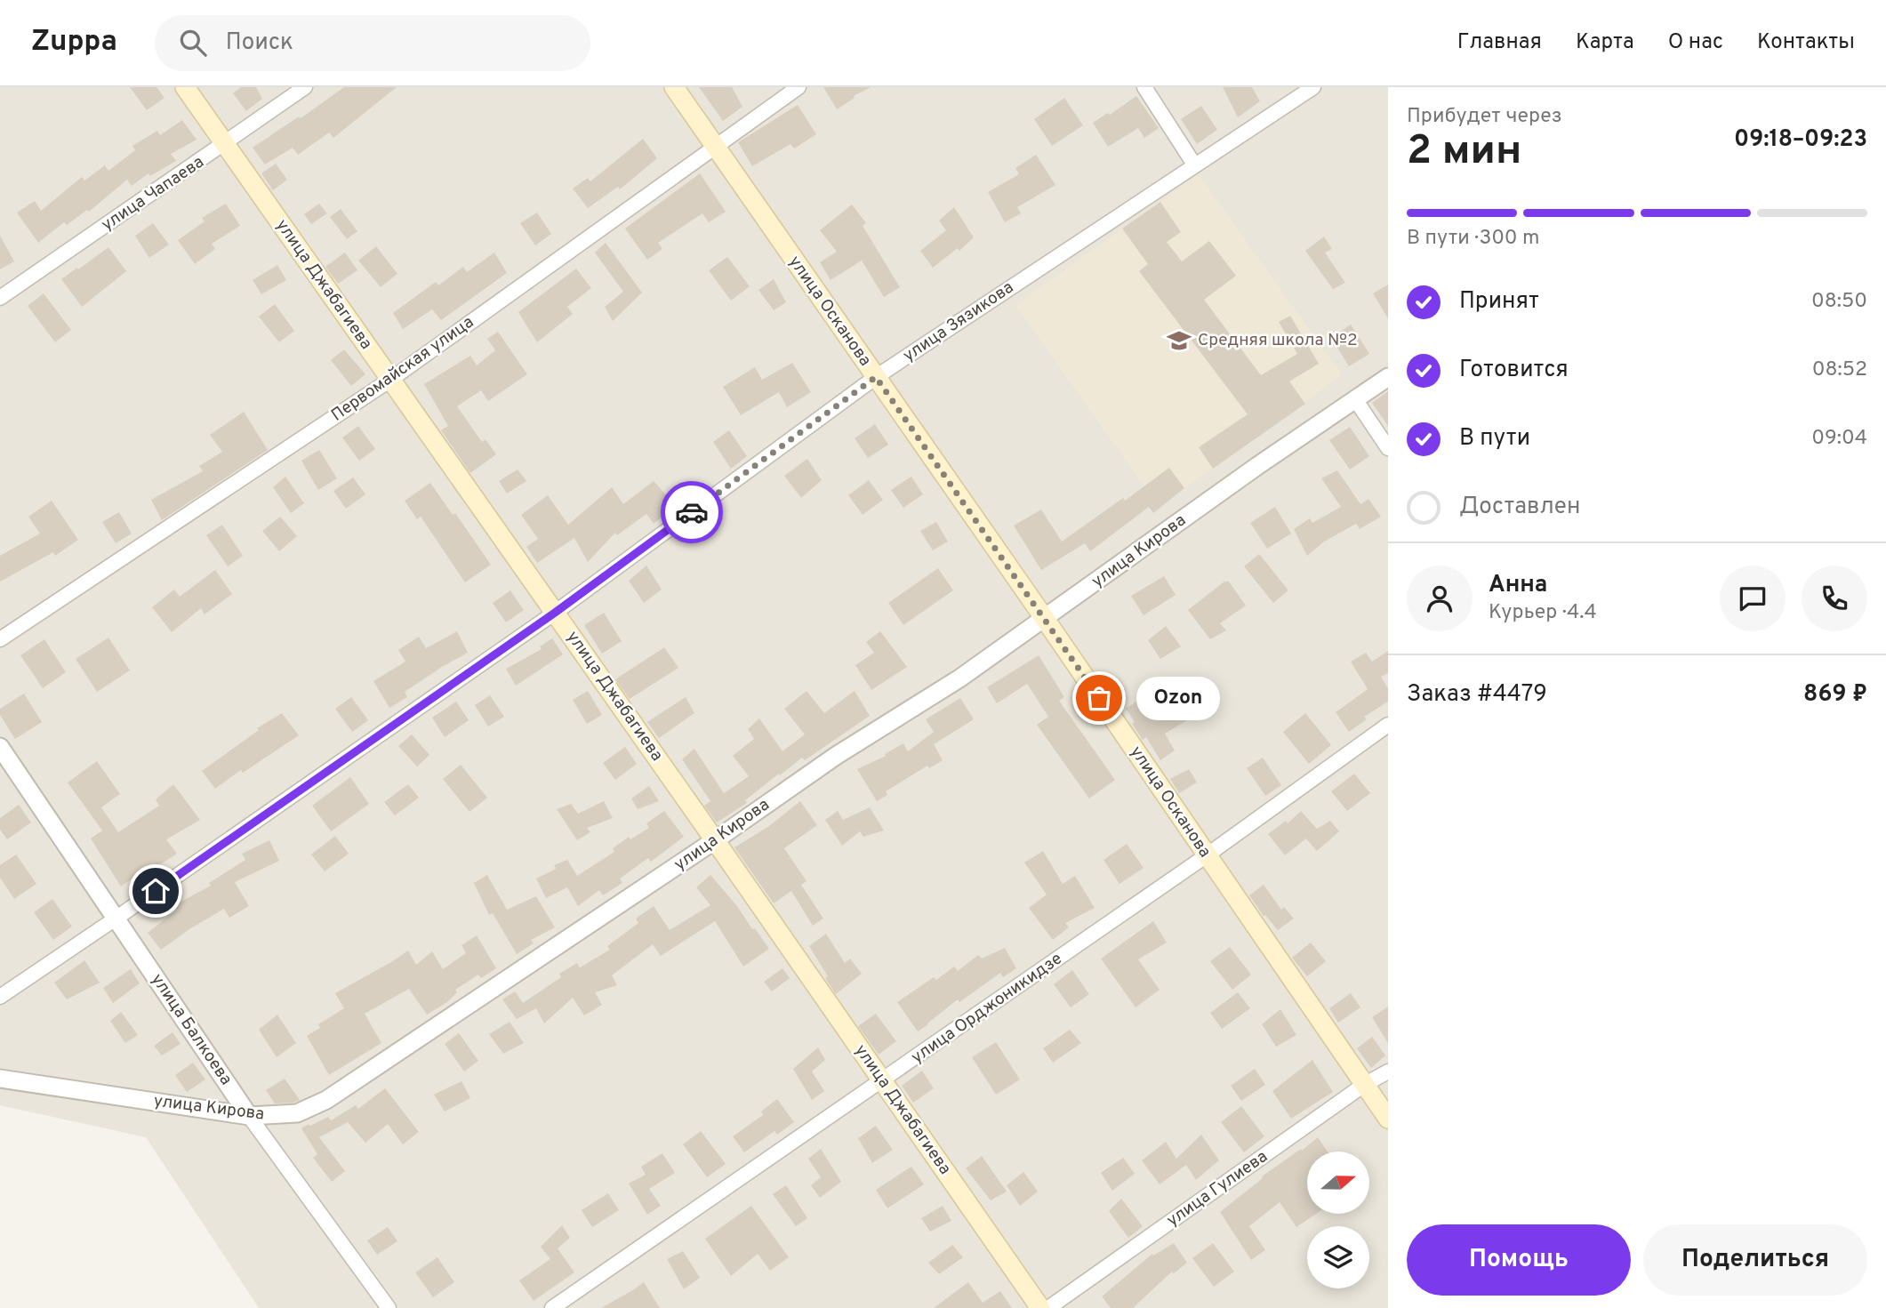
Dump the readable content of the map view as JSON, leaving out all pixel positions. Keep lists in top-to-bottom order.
{
  "streets": {
    "main road": ["улица Джабагиева", "улица Осканова"],
    "street": [
      "улица Чапаева",
      "улица Зязикова",
      "Первомайская улица",
      "улица Кирова",
      "улица Орджоникидзе",
      "улица Балкоева",
      "улица Гулиева"
    ]
  },
  "crossings": [
    ["улица Чапаева", "улица Джабагиева"],
    ["улица Джабагиева", "улица Зязикова"],
    ["улица Джабагиева", "Первомайская улица"],
    ["улица Джабагиева", "улица Кирова"],
    ["улица Джабагиева", "улица Орджоникидзе"],
    ["улица Осканова", "улица Зязикова"],
    ["улица Осканова", "Первомайская улица"],
    ["улица Осканова", "улица Кирова"],
    ["улица Осканова", "улица Орджоникидзе"],
    ["улица Осканова", "улица Гулиева"],
    ["улица Зязикова", "улица Балкоева"],
    ["улица Кирова", "улица Балкоева"]
  ],
  "places": {
    "school or university": ["Средняя школа №2"],
    "other": ["Ozon"]
  },
  "north": "right",
  "page": {
    "header": "Zuppa",
    "search": "Поиск",
    "nav": [
      "Главная",
      "Карта",
      "О нас",
      "Контакты"
    ],
    "heading": ["2 мин", "Прибудет через", "09:18–09:23"],
    "panel": [
      "Анна",
      "Курьер · 4.4",
      "Заказ #4479",
      "869 ₽"
    ],
    "bar": "В пути · 300 m",
    "list": [
      ["Принят", "08:50"],
      ["Готовится", "08:52"],
      ["В пути", "09:04"],
      "Доставлен"
    ],
    "bubble": "Ozon",
    "buttons": ["Помощь", "Поделиться"]
  }
}
